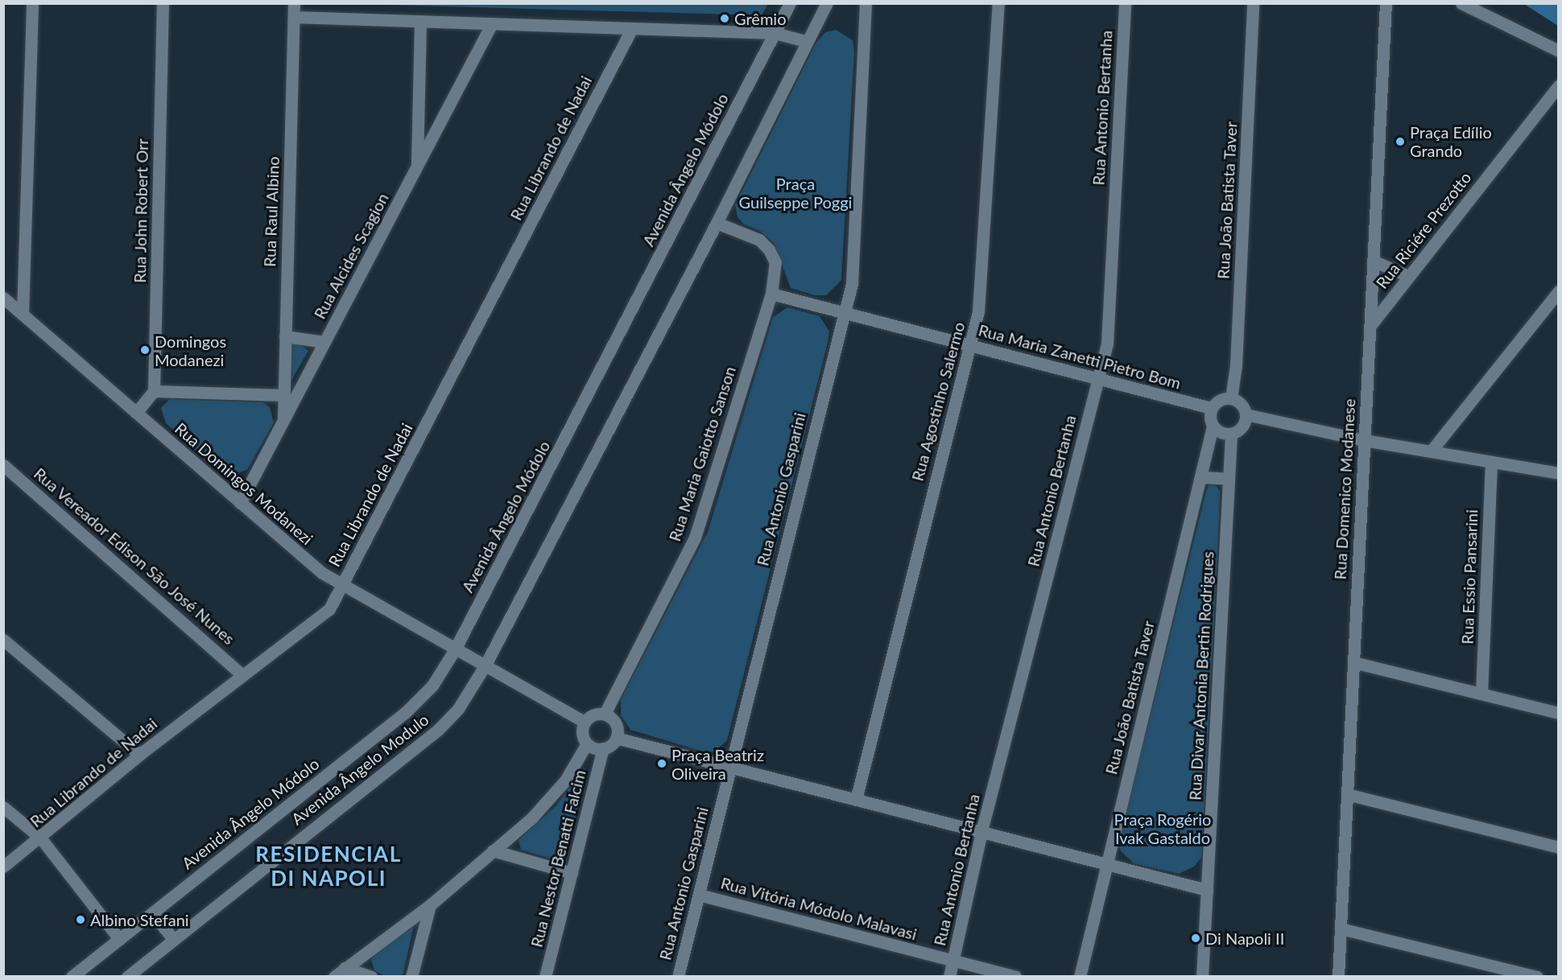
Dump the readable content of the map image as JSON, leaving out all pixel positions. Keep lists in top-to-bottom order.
{
  "streets": {
    "street": [
      "Rua Antonio Bertanha",
      "Rua Librando de Nadai",
      "Avenida Ângelo Módolo",
      "Rua João Batista Taver",
      "Rua John Robert Orr",
      "Rua Raul Albino",
      "Rua Riciére Prezotto",
      "Rua Alcides Scagion",
      "Rua Maria Zanetti Pietro Bom",
      "Rua Agostinho Salermo",
      "Rua Maria Gaiotto Sanson",
      "Rua Domingos Modanezi",
      "Rua Antonio Gasparini",
      "Rua Domenico Modanese",
      "Rua Vereador Edison São José Nunes",
      "Rua Essio Pansarini",
      "Rua Divar Antonia Bertin Rodrigues",
      "Avenida Ângelo Modulo",
      "Rua Nestor Benatti Falcim",
      "Rua Vitória Módolo Malavasi"
    ]
  },
  "crossings": [
    ["Rua Antonio Bertanha", "Rua Maria Zanetti Pietro Bom"],
    ["Rua Antonio Bertanha", "Rua Vitória Módolo Malavasi"],
    ["Rua Librando de Nadai", "Rua Domingos Modanezi"],
    ["Rua Librando de Nadai", "Rua Vereador Edison São José Nunes"],
    ["Avenida Ângelo Módolo", "Rua Domingos Modanezi"],
    ["Rua João Batista Taver", "Rua Maria Zanetti Pietro Bom"],
    ["Rua João Batista Taver", "Rua Divar Antonia Bertin Rodrigues"],
    ["Rua Raul Albino", "Rua Alcides Scagion"],
    ["Rua Riciére Prezotto", "Rua Domenico Modanese"],
    ["Rua Alcides Scagion", "Rua Domingos Modanezi"],
    ["Rua Maria Zanetti Pietro Bom", "Rua Agostinho Salermo"],
    ["Rua Maria Zanetti Pietro Bom", "Rua Maria Gaiotto Sanson"],
    ["Rua Maria Zanetti Pietro Bom", "Rua Antonio Gasparini"],
    ["Rua Maria Zanetti Pietro Bom", "Rua Divar Antonia Bertin Rodrigues"],
    ["Rua Maria Gaiotto Sanson", "Rua Domingos Modanezi"],
    ["Rua Maria Gaiotto Sanson", "Rua Nestor Benatti Falcim"],
    ["Rua Domingos Modanezi", "Avenida Ângelo Modulo"],
    ["Rua Domingos Modanezi", "Rua Nestor Benatti Falcim"],
    ["Rua Antonio Gasparini", "Rua Vitória Módolo Malavasi"]
  ],
  "districts": ["RESIDENCIAL DI NAPOLI"],
  "parks": ["Praça Guilseppe Poggi", "Praça Rogério Ivak Gastaldo"],
  "places": [
    "Grêmio",
    "Praça Edílio Grando",
    "Domingos Modanezi",
    "Praça Beatriz Oliveira",
    "Albino Stefani",
    "Di Napoli II"
  ]
}
